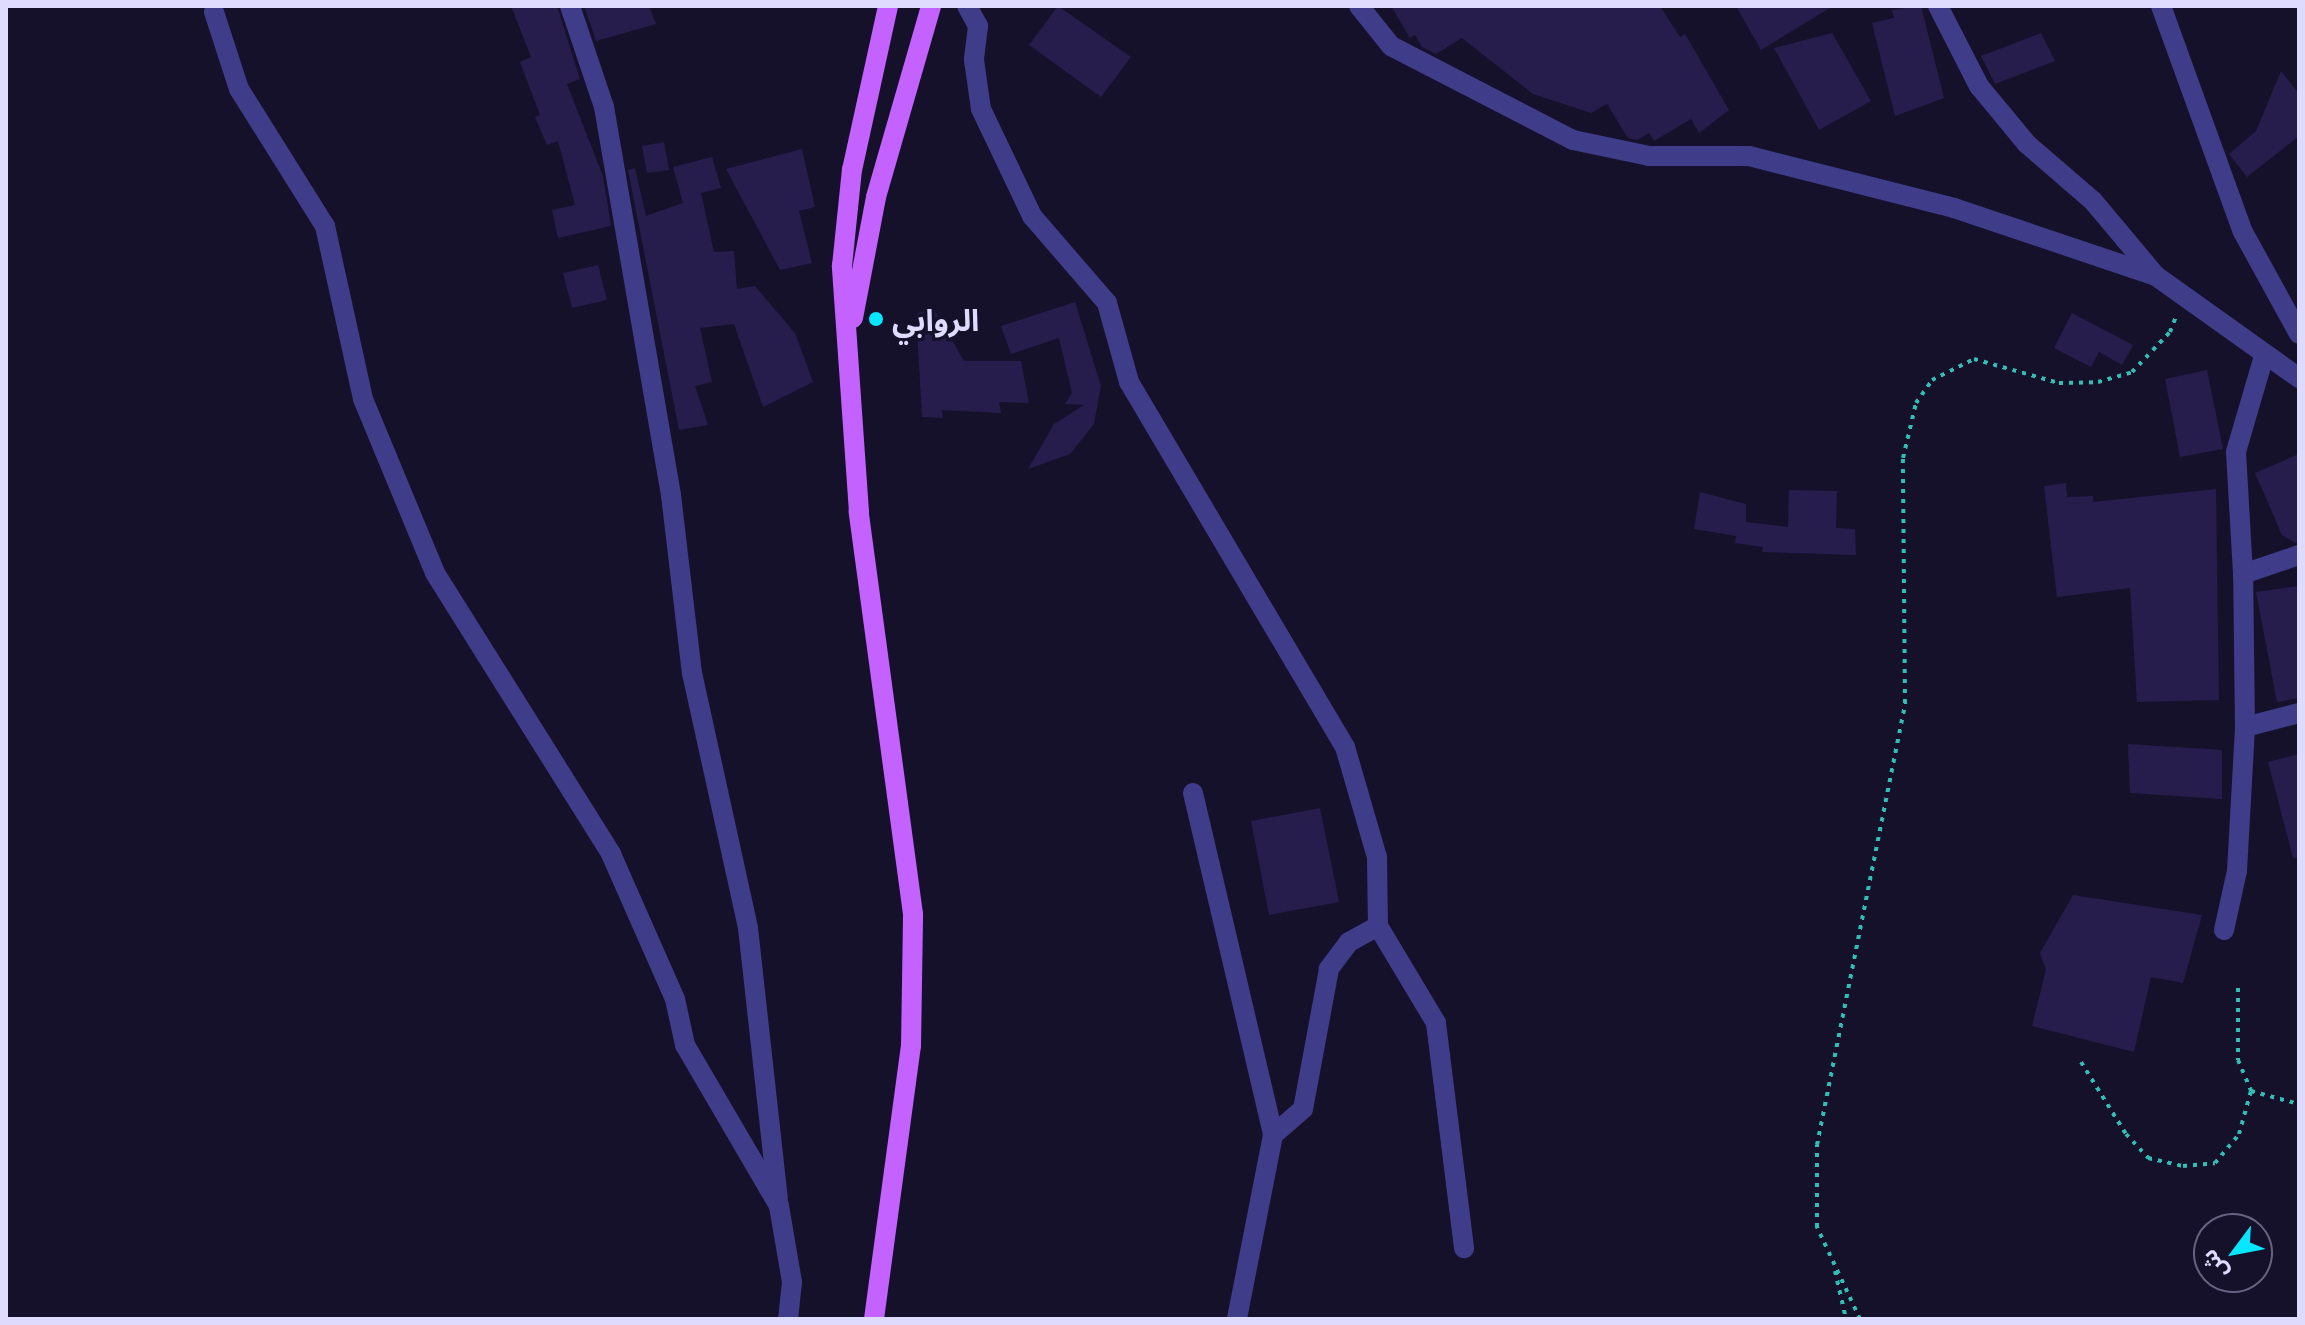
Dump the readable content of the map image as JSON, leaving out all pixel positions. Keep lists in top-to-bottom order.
{
  "places": ["الروابي"],
  "north": "bottom left"
}
